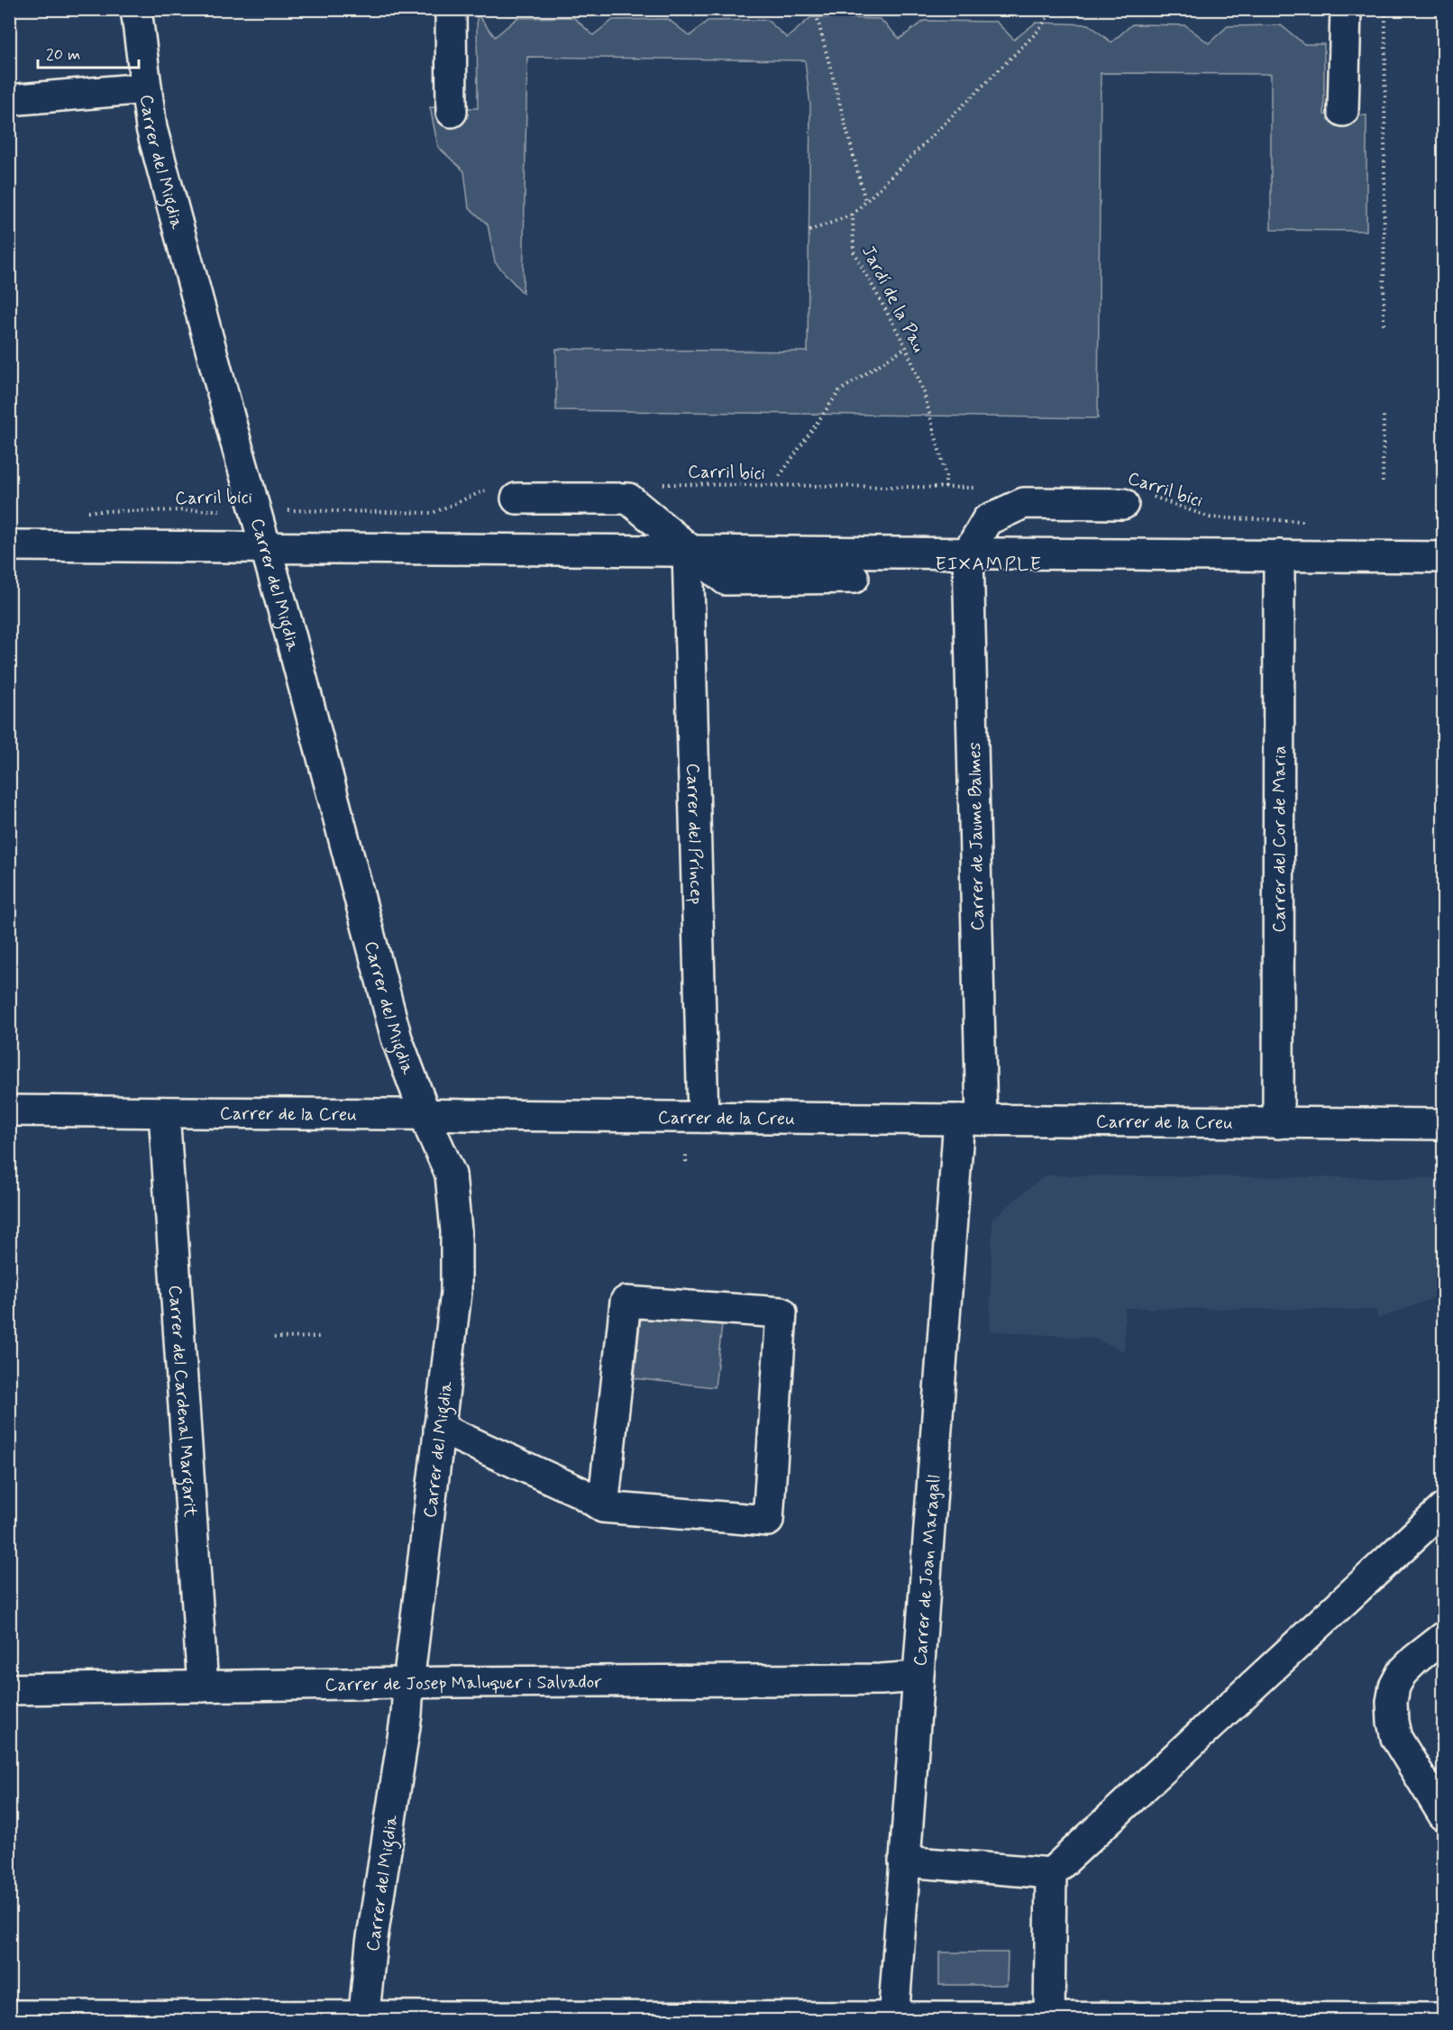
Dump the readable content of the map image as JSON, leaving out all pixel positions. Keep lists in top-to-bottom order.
{
  "streets": {
    "street": [
      "Carrer del Migdia",
      "Carrer del Príncep",
      "Carrer de Jaume Balmes",
      "Carrer del Cor de Maria",
      "Carrer de la Creu",
      "Carrer del Cardenal Margarit",
      "Carrer de Joan Maragall",
      "Carrer de Josep Maluquer i Salvador"
    ],
    "path": ["Jardí de la Pau", "Carril bici"]
  },
  "crossings": [
    ["Carrer del Migdia", "Carril bici"],
    ["Carrer del Migdia", "Carrer de la Creu"],
    ["Carrer del Migdia", "Carrer de Josep Maluquer i Salvador"],
    ["Jardí de la Pau", "Carril bici"],
    ["Carrer del Príncep", "Carrer de la Creu"],
    ["Carrer de Jaume Balmes", "Carrer de la Creu"],
    ["Carrer de Jaume Balmes", "Carrer de Joan Maragall"],
    ["Carrer del Cor de Maria", "Carrer de la Creu"],
    ["Carrer de la Creu", "Carrer del Cardenal Margarit"],
    ["Carrer de la Creu", "Carrer de Joan Maragall"],
    ["Carrer del Cardenal Margarit", "Carrer de Josep Maluquer i Salvador"],
    ["Carrer de Joan Maragall", "Carrer de Josep Maluquer i Salvador"]
  ],
  "districts": ["EIXAMPLE"],
  "scale_bar": "20 m"
}
